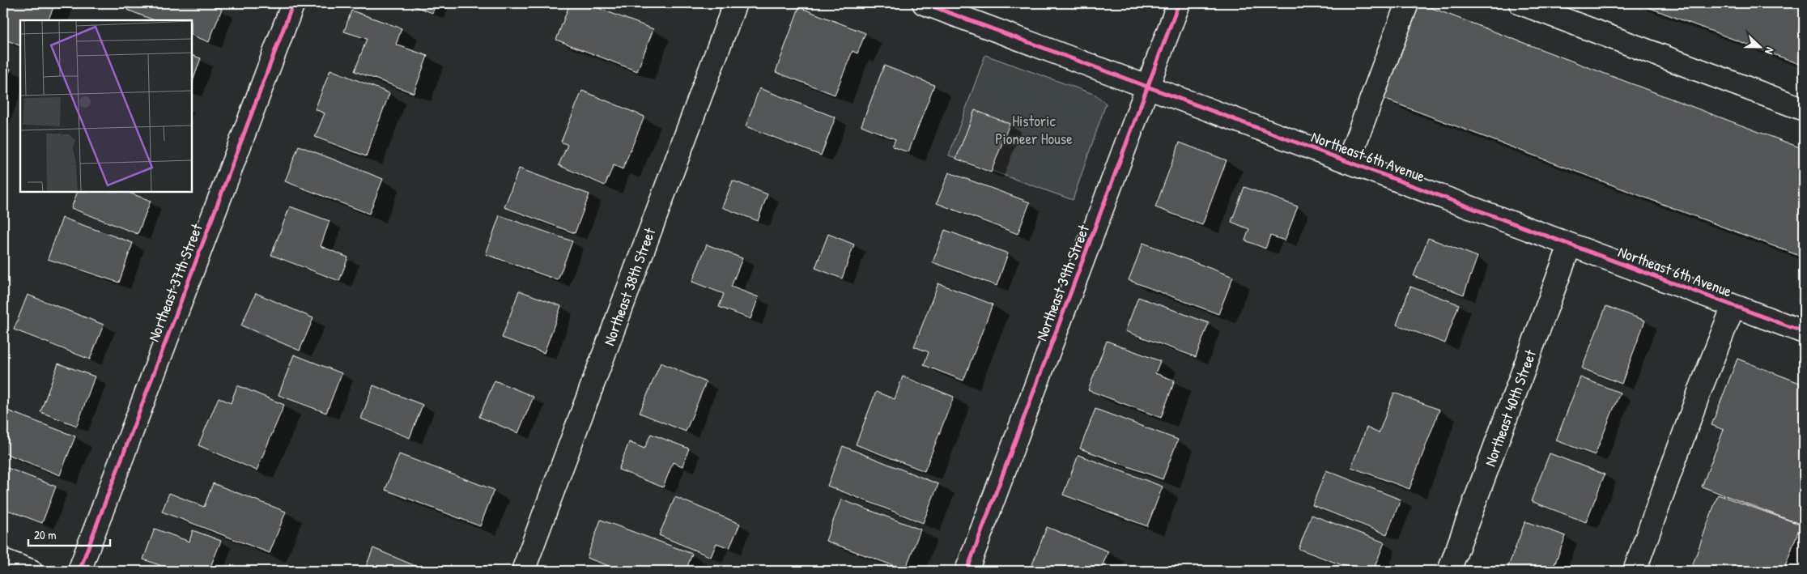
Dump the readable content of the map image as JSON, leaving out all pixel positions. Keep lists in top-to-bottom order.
{
  "streets": {
    "street": [
      "Northeast 6th Avenue",
      "Northeast 37th Street",
      "Northeast 39th Street",
      "Northeast 38th Street",
      "Northeast 40th Street"
    ]
  },
  "crossings": [
    ["Northeast 6th Avenue", "Northeast 39th Street"],
    ["Northeast 6th Avenue", "Northeast 40th Street"]
  ],
  "parks": ["Historic Pioneer House"],
  "scale_bar": "20 m",
  "north": "right"
}
